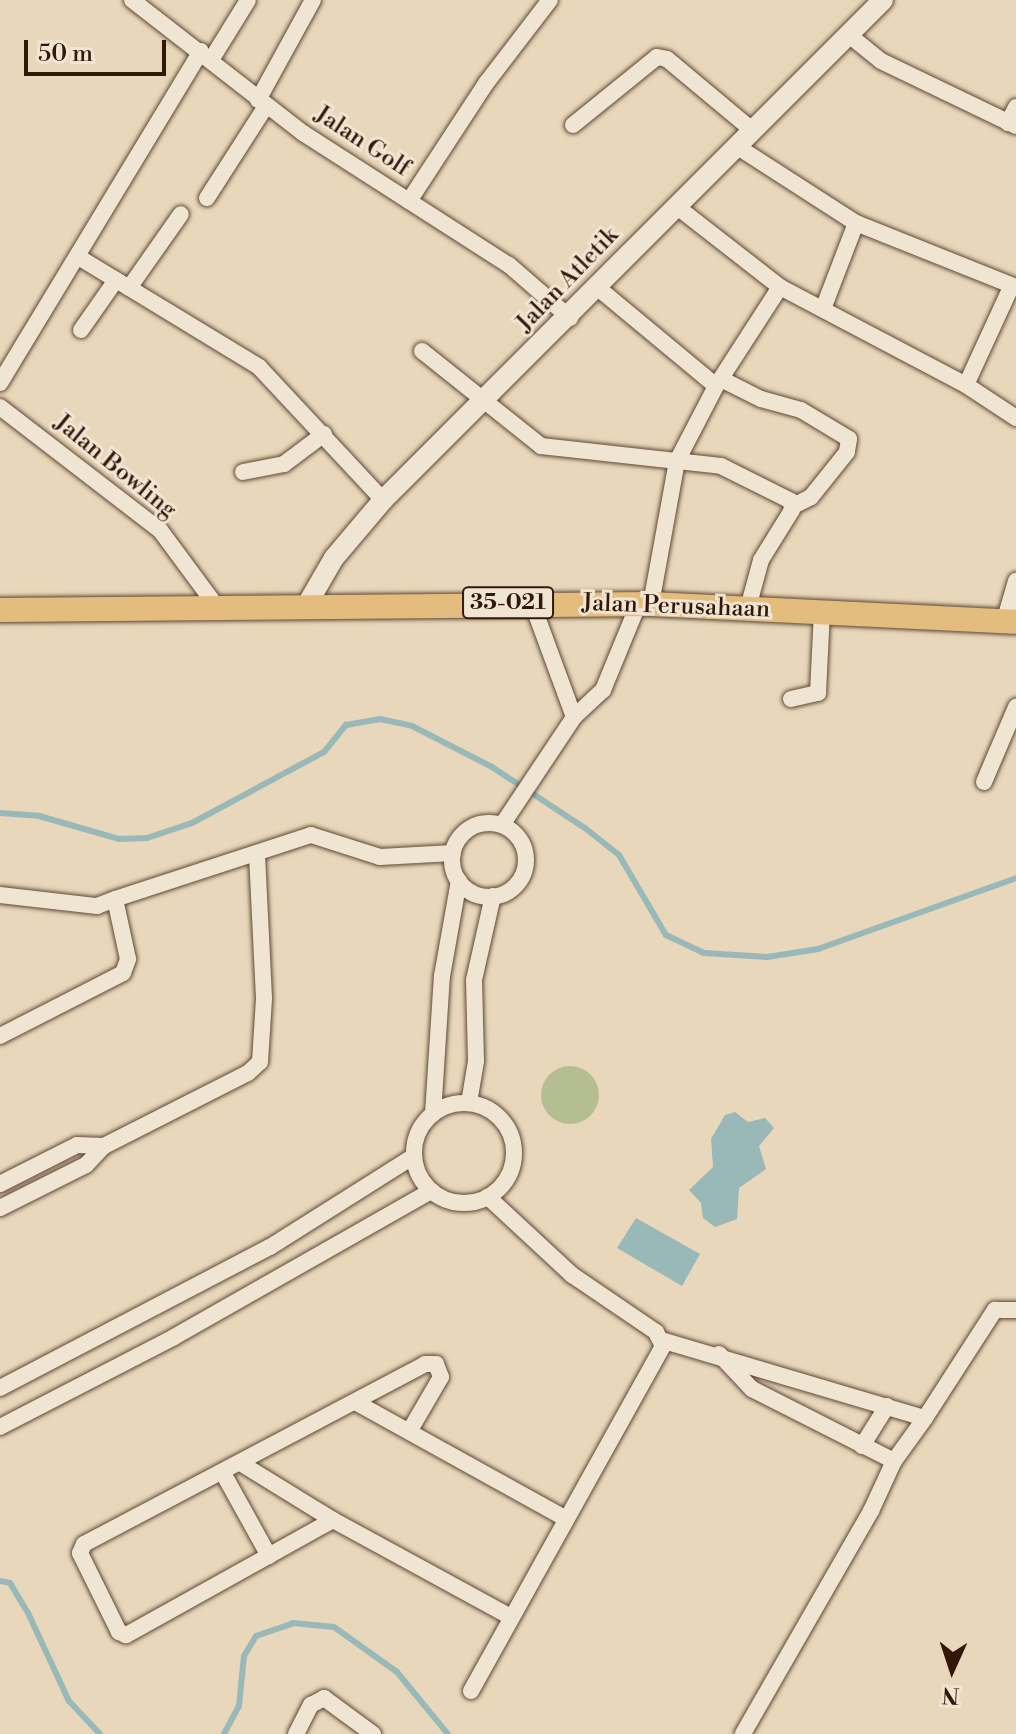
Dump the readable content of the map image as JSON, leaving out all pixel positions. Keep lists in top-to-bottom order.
{
  "streets": {
    "main road": ["35-021", "Jalan Perusahaan"],
    "street": ["Jalan Golf", "Jalan Atletik", "Jalan Bowling"]
  },
  "crossings": [
    ["Jalan Golf", "Jalan Atletik"],
    ["Jalan Atletik", "Jalan Perusahaan"],
    ["Jalan Bowling", "Jalan Perusahaan"]
  ],
  "scale_bar": "50 m",
  "north": "bottom"
}
